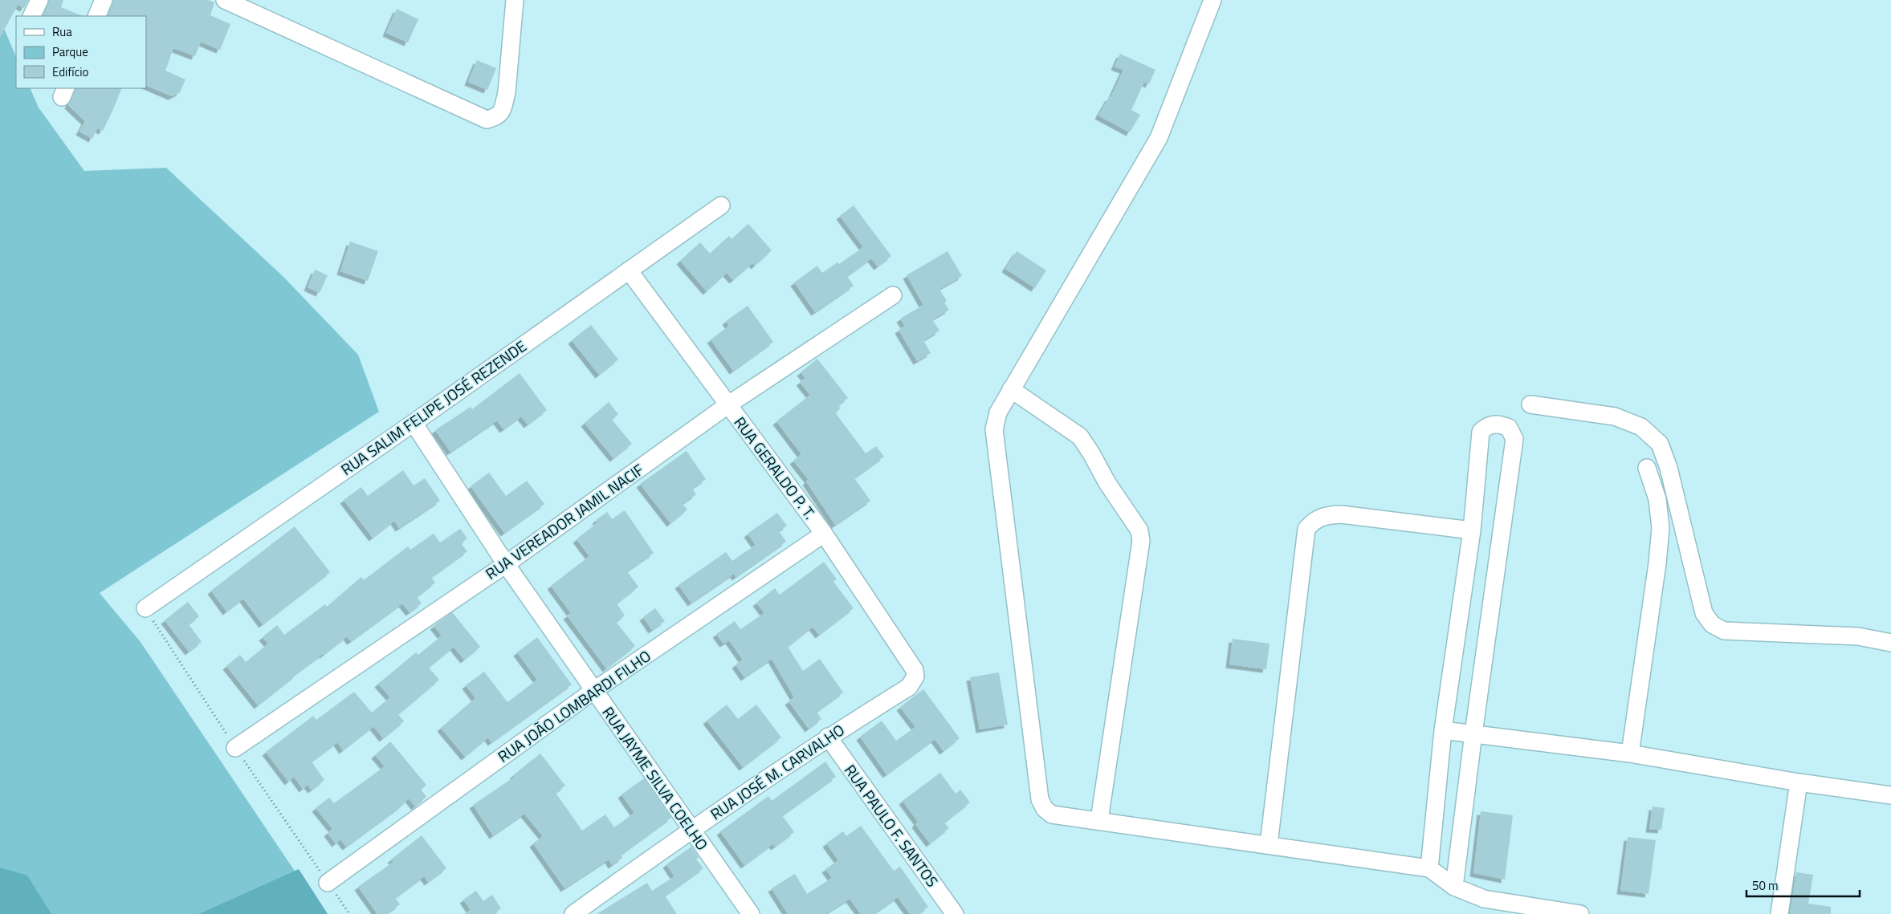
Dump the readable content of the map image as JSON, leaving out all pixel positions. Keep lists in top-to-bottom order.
{
  "streets": {
    "street": [
      "RUA SALIM FELIPE JOSÉ REZENDE",
      "RUA GERALDO P. T.",
      "RUA VEREADOR JAMIL NACIF",
      "RUA JOÃO LOMBARDI FILHO",
      "RUA JOSÉ M. CARVALHO",
      "RUA JAYME SILVA COELHO",
      "RUA PAULO F. SANTOS"
    ]
  },
  "crossings": [
    ["RUA SALIM FELIPE JOSÉ REZENDE", "RUA GERALDO P. T."],
    ["RUA SALIM FELIPE JOSÉ REZENDE", "RUA JAYME SILVA COELHO"],
    ["RUA GERALDO P. T.", "RUA VEREADOR JAMIL NACIF"],
    ["RUA GERALDO P. T.", "RUA JOÃO LOMBARDI FILHO"],
    ["RUA GERALDO P. T.", "RUA JOSÉ M. CARVALHO"],
    ["RUA VEREADOR JAMIL NACIF", "RUA JAYME SILVA COELHO"],
    ["RUA JOÃO LOMBARDI FILHO", "RUA JAYME SILVA COELHO"],
    ["RUA JOSÉ M. CARVALHO", "RUA JAYME SILVA COELHO"],
    ["RUA JOSÉ M. CARVALHO", "RUA PAULO F. SANTOS"]
  ],
  "legend": ["Rua", "Parque", "Edifício"],
  "scale_bar": "50 m"
}
